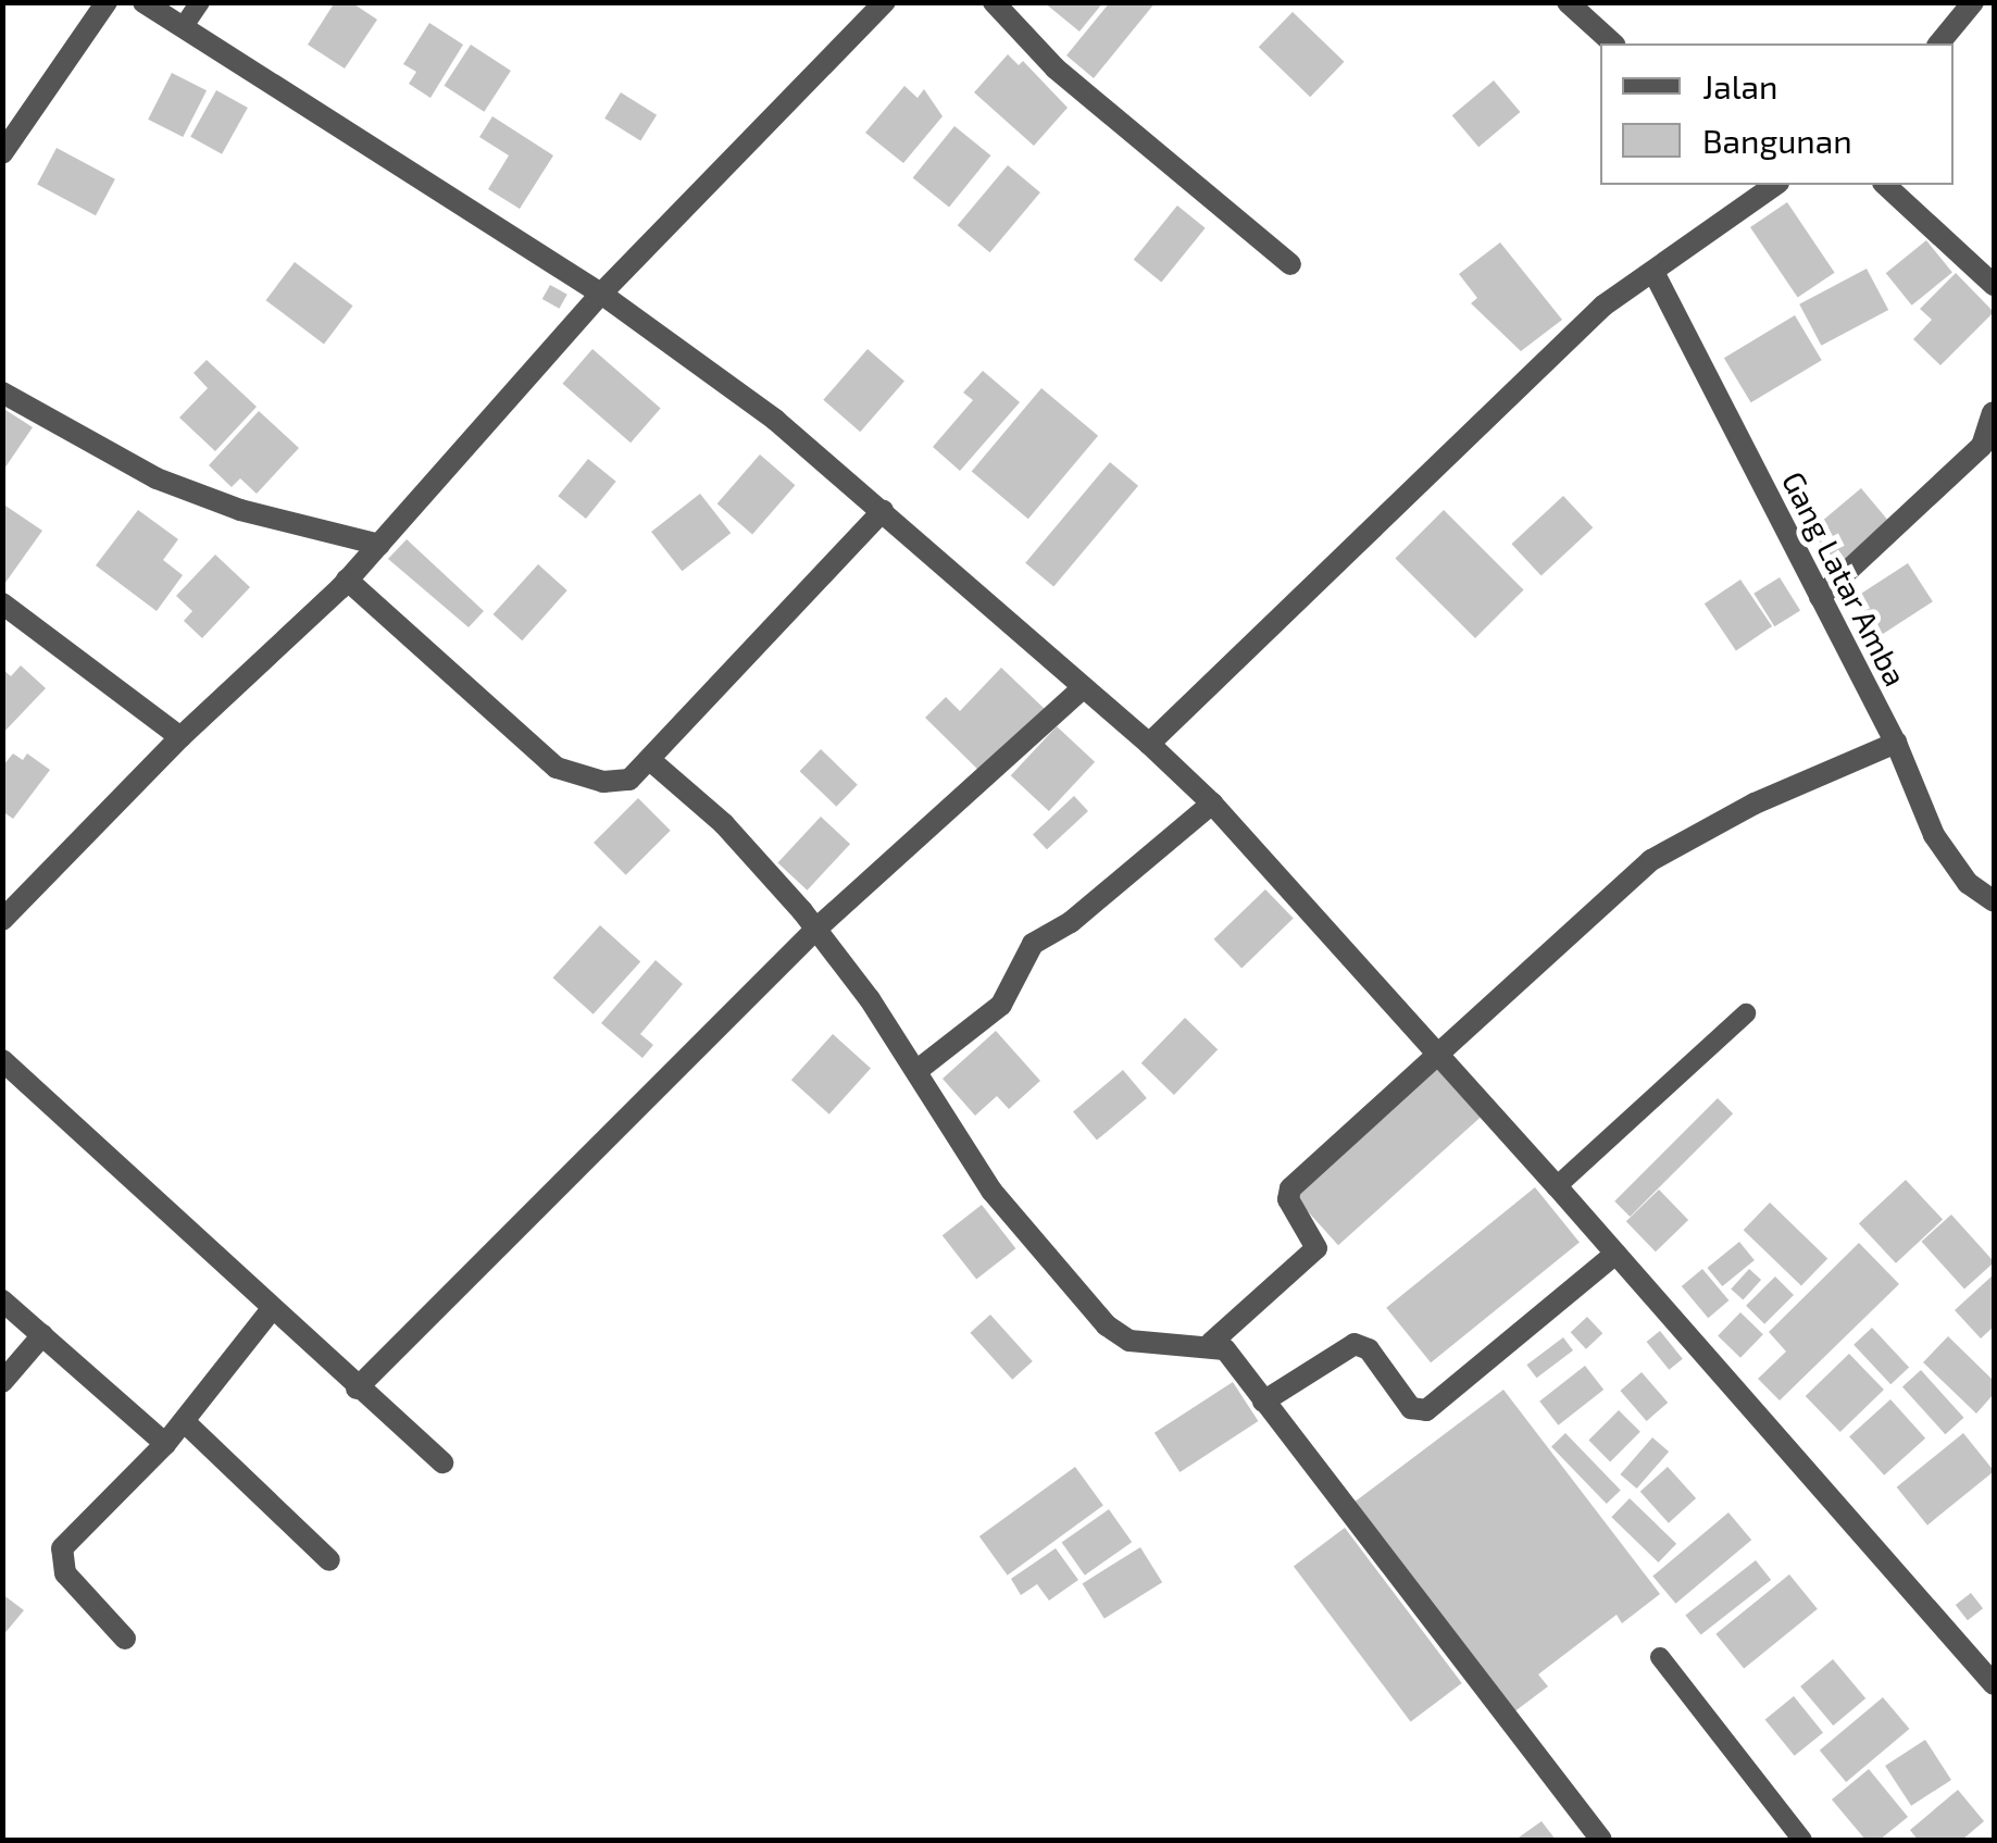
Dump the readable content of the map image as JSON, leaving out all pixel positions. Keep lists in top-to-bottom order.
{
  "streets": {
    "street": ["Gang Latar Amba"]
  },
  "legend": ["Jalan", "Bangunan"]
}
